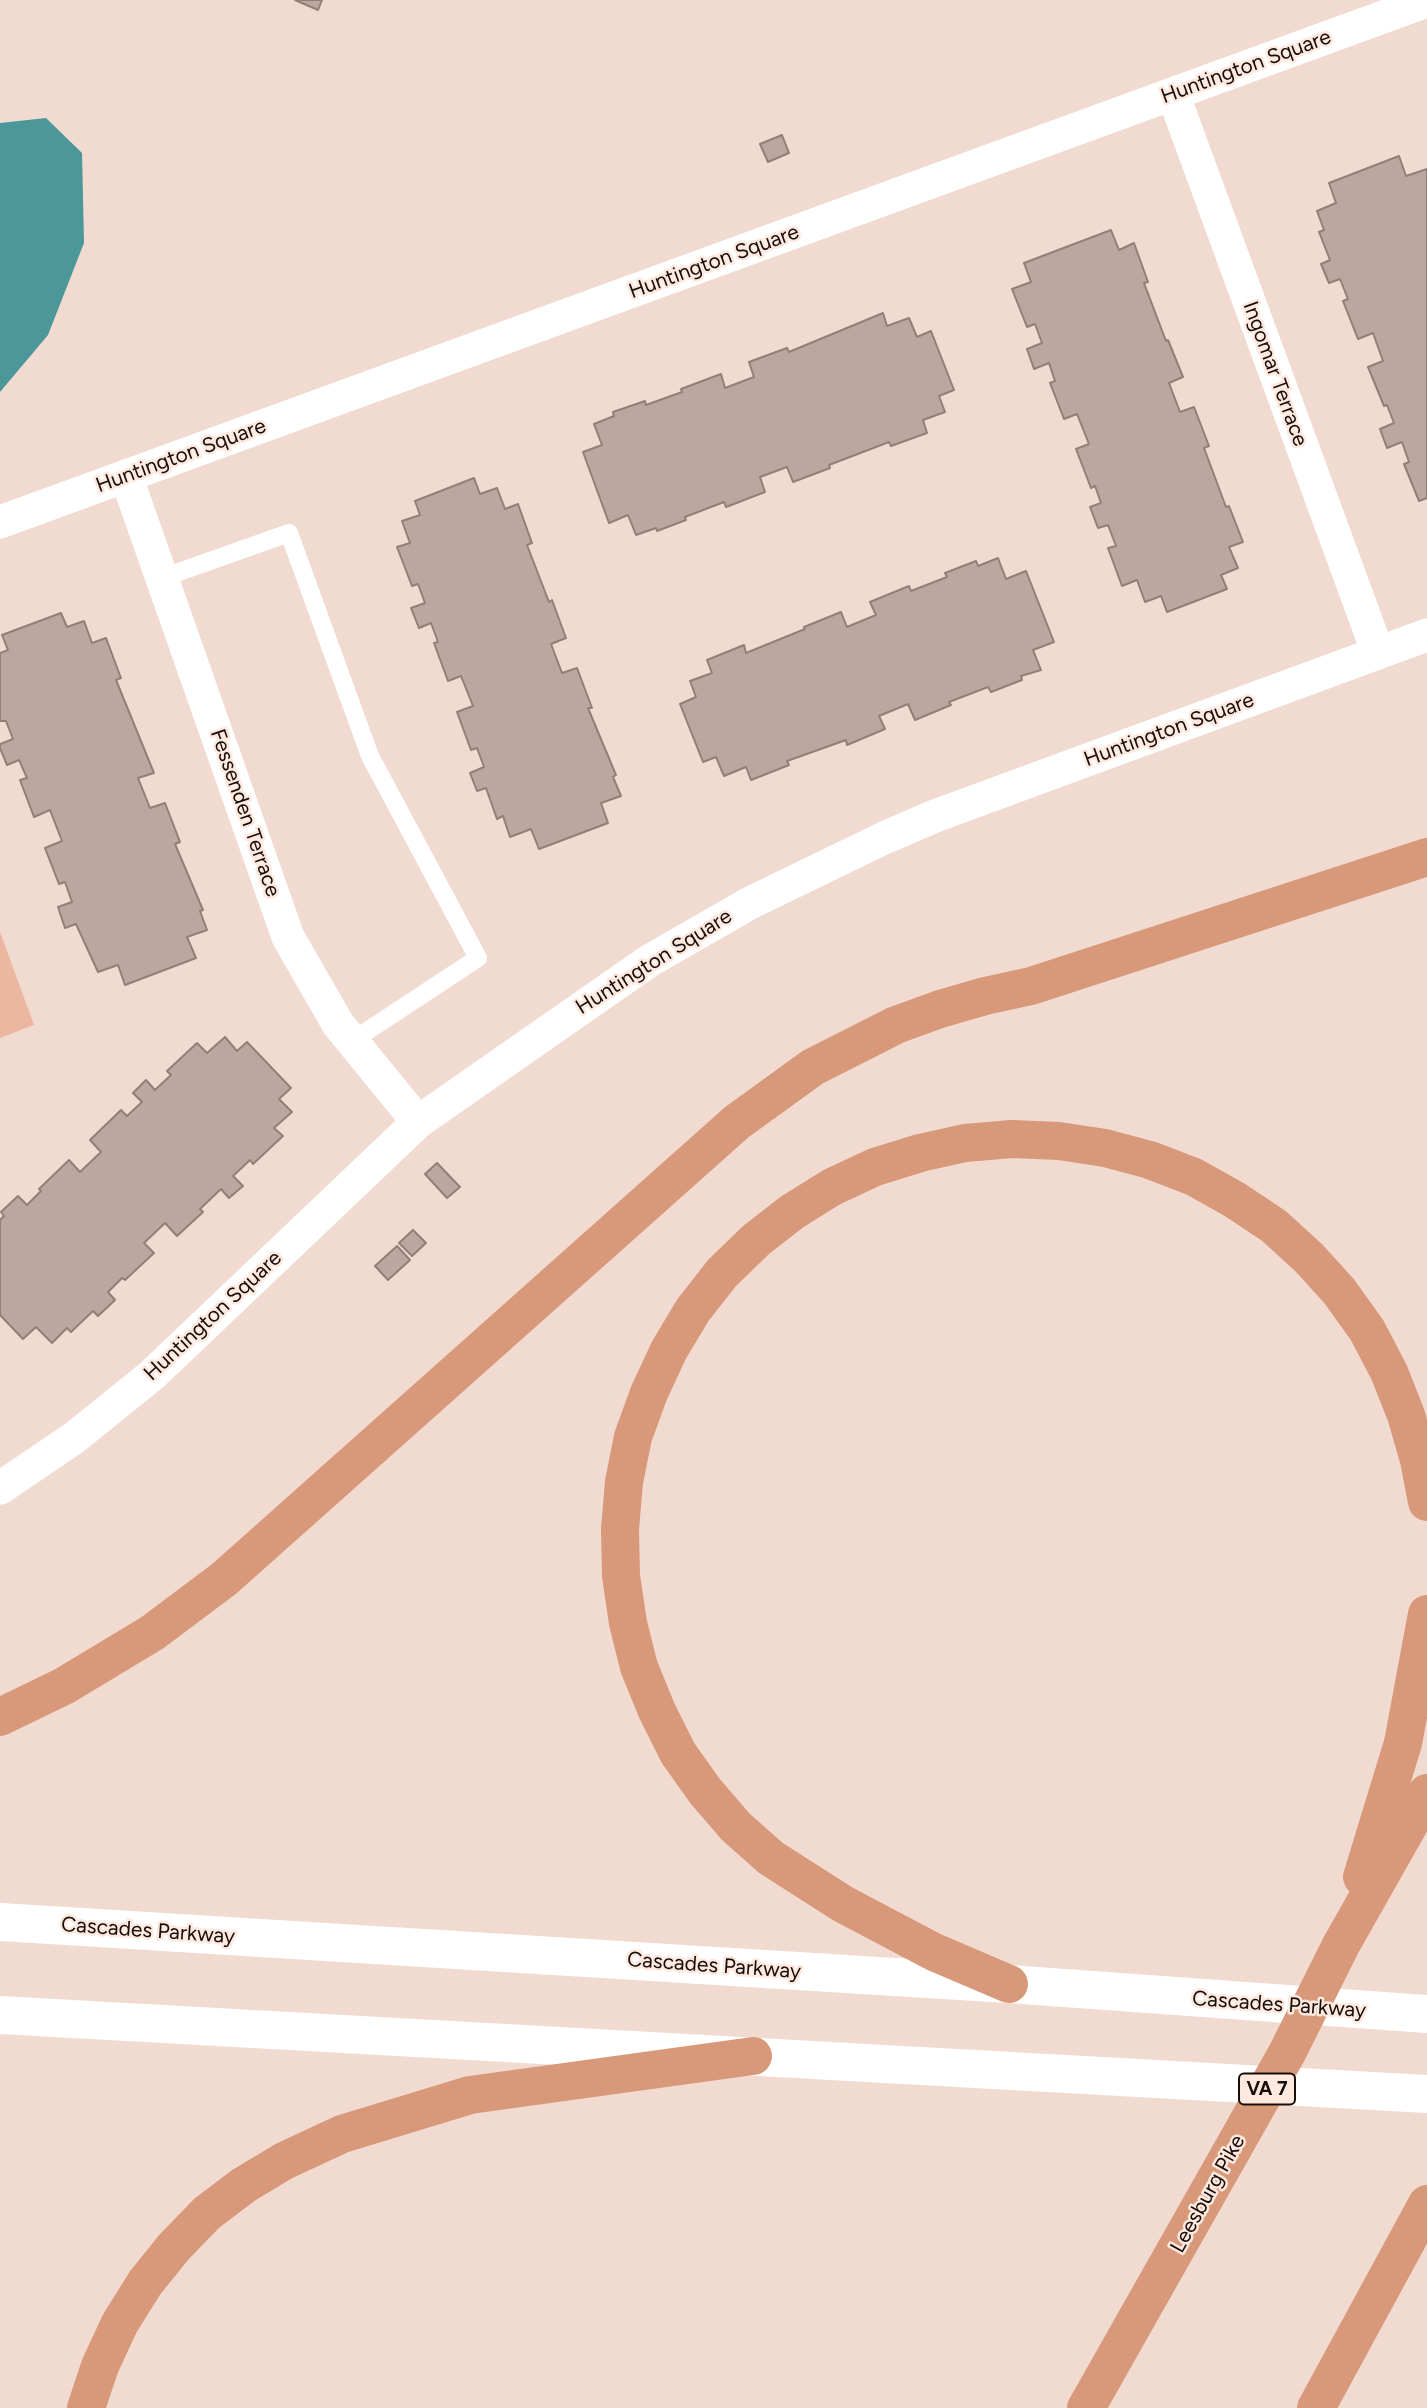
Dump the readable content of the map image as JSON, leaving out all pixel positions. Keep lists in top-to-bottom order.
{
  "streets": {
    "highway": ["VA 7", "Leesburg Pike"],
    "main road": ["Cascades Parkway"],
    "street": ["Huntington Square", "Ingomar Terrace", "Fessenden Terrace"]
  },
  "crossings": [
    ["Huntington Square", "Ingomar Terrace"],
    ["Huntington Square", "Fessenden Terrace"]
  ]
}
